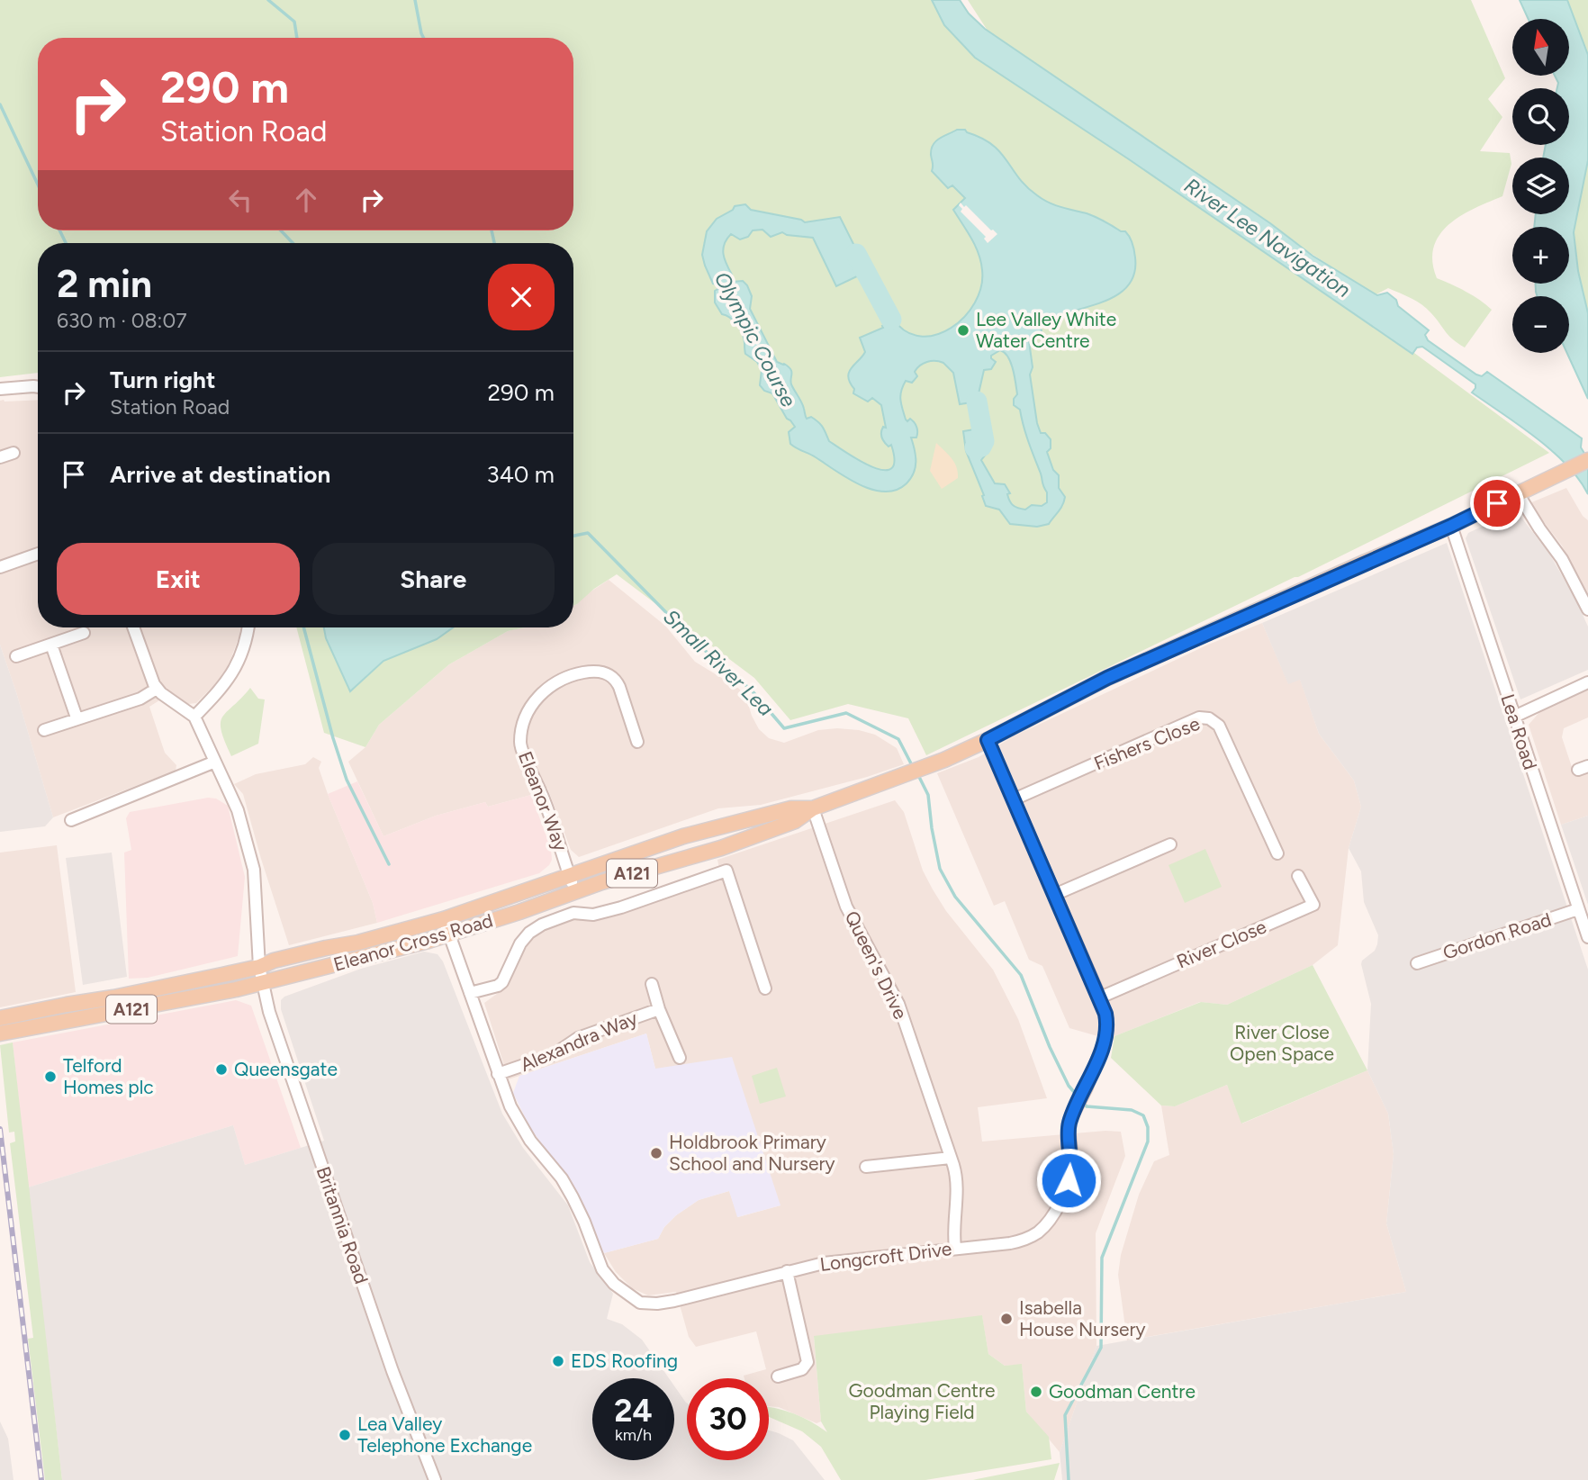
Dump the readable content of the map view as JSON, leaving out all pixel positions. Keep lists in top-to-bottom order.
{
  "streets": {
    "main road": ["A121", "Eleanor Cross Road"],
    "street": [
      "Lea Road",
      "Fishers Close",
      "Eleanor Way",
      "Gordon Road",
      "River Close",
      "Queen's Drive",
      "Alexandra Way",
      "Britannia Road",
      "Longcroft Drive"
    ]
  },
  "crossings": [
    ["Lea Road", "A121"],
    ["Lea Road", "Gordon Road"],
    ["Fishers Close", "Longcroft Drive"],
    ["Eleanor Way", "Eleanor Cross Road"],
    ["A121", "Eleanor Cross Road"],
    ["A121", "Longcroft Drive"],
    ["Eleanor Cross Road", "Queen's Drive"],
    ["Eleanor Cross Road", "Britannia Road"],
    ["Eleanor Cross Road", "Longcroft Drive"],
    ["River Close", "Longcroft Drive"],
    ["Queen's Drive", "Longcroft Drive"],
    ["Alexandra Way", "Longcroft Drive"]
  ],
  "water": ["River Lee Navigation", "Olympic Course", "Small River Lea"],
  "parks": ["River Close Open Space", "Goodman Centre Playing Field"],
  "places": [
    "Lee Valley White Water Centre",
    "Queensgate",
    "Telford Homes plc",
    "Holdbrook Primary School and Nursery",
    "Isabella House Nursery",
    "EDS Roofing",
    "Goodman Centre",
    "Lea Valley Telephone Exchange"
  ],
  "north": "top",
  "page": {
    "map_buttons": ["+", "−"],
    "turn": ["290 m", "Station Road"],
    "heading": ["2 min", "630 m · 08:07"],
    "list": [
      {
        "name": "Turn right",
        "note": "Station Road",
        "value": "290 m"
      },
      {
        "name": "Arrive at destination",
        "value": "340 m"
      }
    ],
    "buttons": ["Exit", "Share"],
    "speed": "24 km/h",
    "limit": "30"
  }
}
